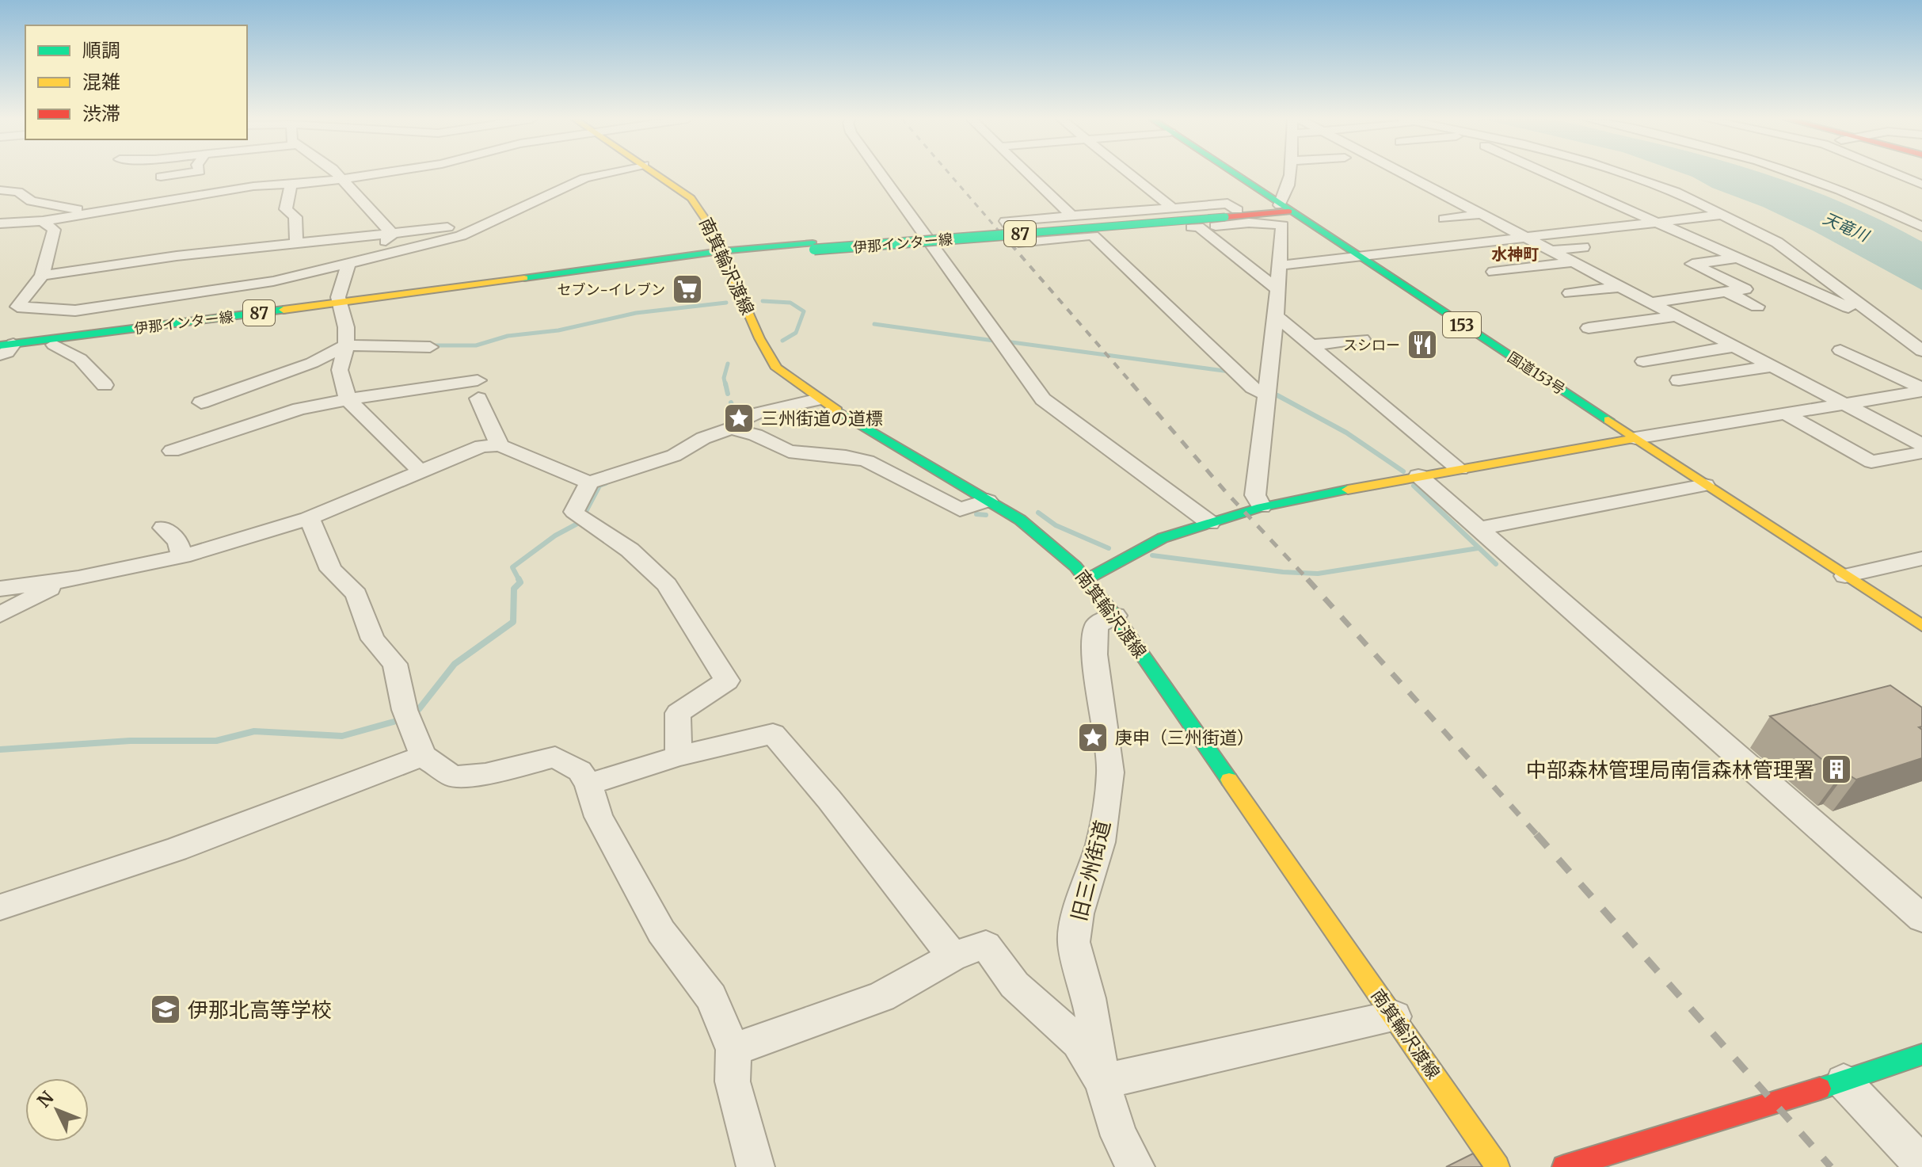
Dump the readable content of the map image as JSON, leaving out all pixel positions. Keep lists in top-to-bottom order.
{
  "streets": {
    "main road": [
      "87",
      "伊那インター線",
      "南箕輪沢渡線",
      "153",
      "国道153号"
    ],
    "street": ["旧三州街道"]
  },
  "crossings": [
    ["伊那インター線", "南箕輪沢渡線"],
    ["伊那インター線", "国道153号"],
    ["南箕輪沢渡線", "旧三州街道"]
  ],
  "districts": ["水神町"],
  "water": ["天竜川"],
  "places": {
    "supermarket": ["セブン-イレブン"],
    "restaurant": ["スシロー"],
    "place": ["三州街道の道標", "庚申（三州街道）"],
    "building": ["中部森林管理局南信森林管理署"],
    "school or university": ["伊那北高等学校"]
  },
  "legend": ["順調", "混雑", "渋滞"],
  "north": "top left"
}
